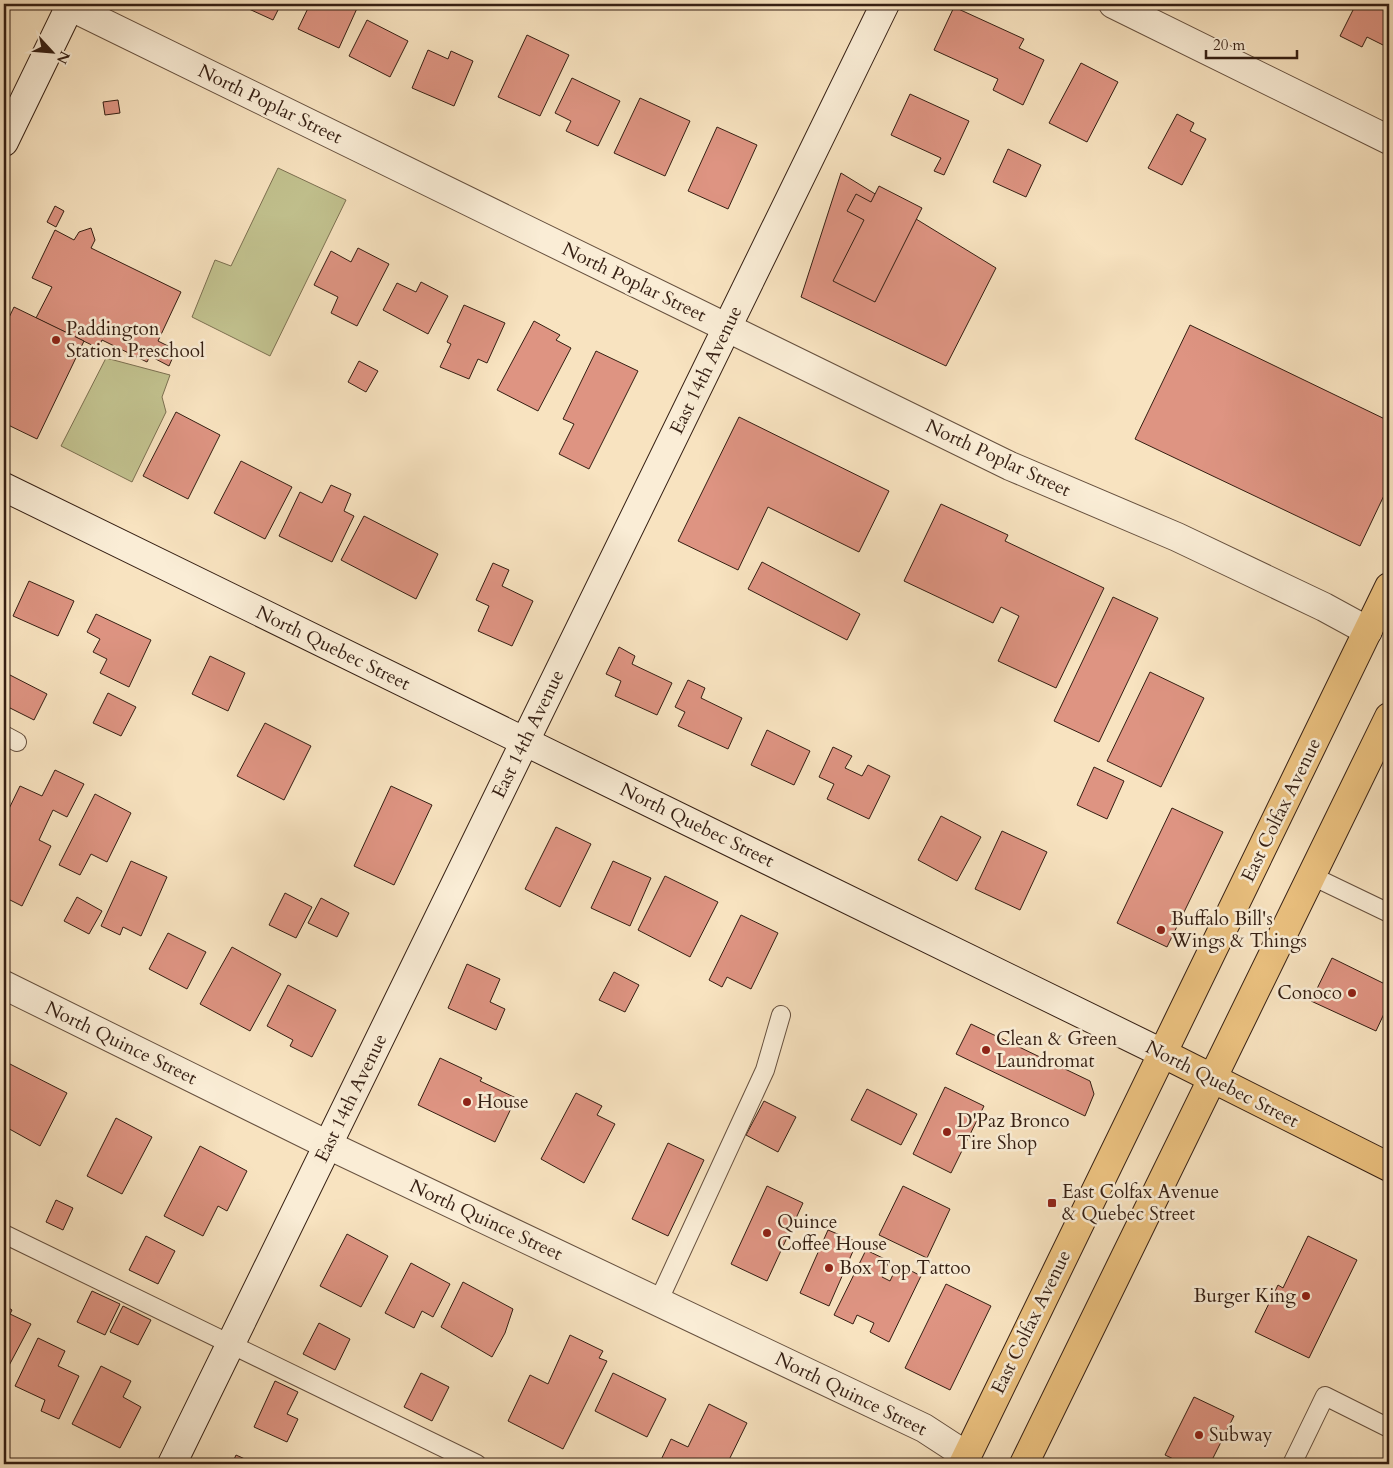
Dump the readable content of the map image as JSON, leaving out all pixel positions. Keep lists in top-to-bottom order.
{
  "streets": {
    "main road": ["North Quebec Street", "East Colfax Avenue"],
    "street": ["North Poplar Street", "East 14th Avenue", "North Quince Street"]
  },
  "crossings": [
    ["North Poplar Street", "East 14th Avenue"],
    ["North Poplar Street", "East Colfax Avenue"],
    ["East 14th Avenue", "North Quebec Street"],
    ["East 14th Avenue", "North Quince Street"],
    ["North Quebec Street", "East Colfax Avenue"],
    ["East Colfax Avenue", "North Quince Street"]
  ],
  "places": {
    "other": [
      "Paddington Station Preschool",
      "Buffalo Bill's Wings & Things",
      "Conoco",
      "Clean & Green Laundromat",
      "House",
      "D'Paz Bronco Tire Shop",
      "Quince Coffee House",
      "Box Top Tattoo",
      "Burger King",
      "Subway"
    ],
    "transit": ["East Colfax Avenue & Quebec Street"]
  },
  "scale_bar": "20 m",
  "north": "bottom right"
}
